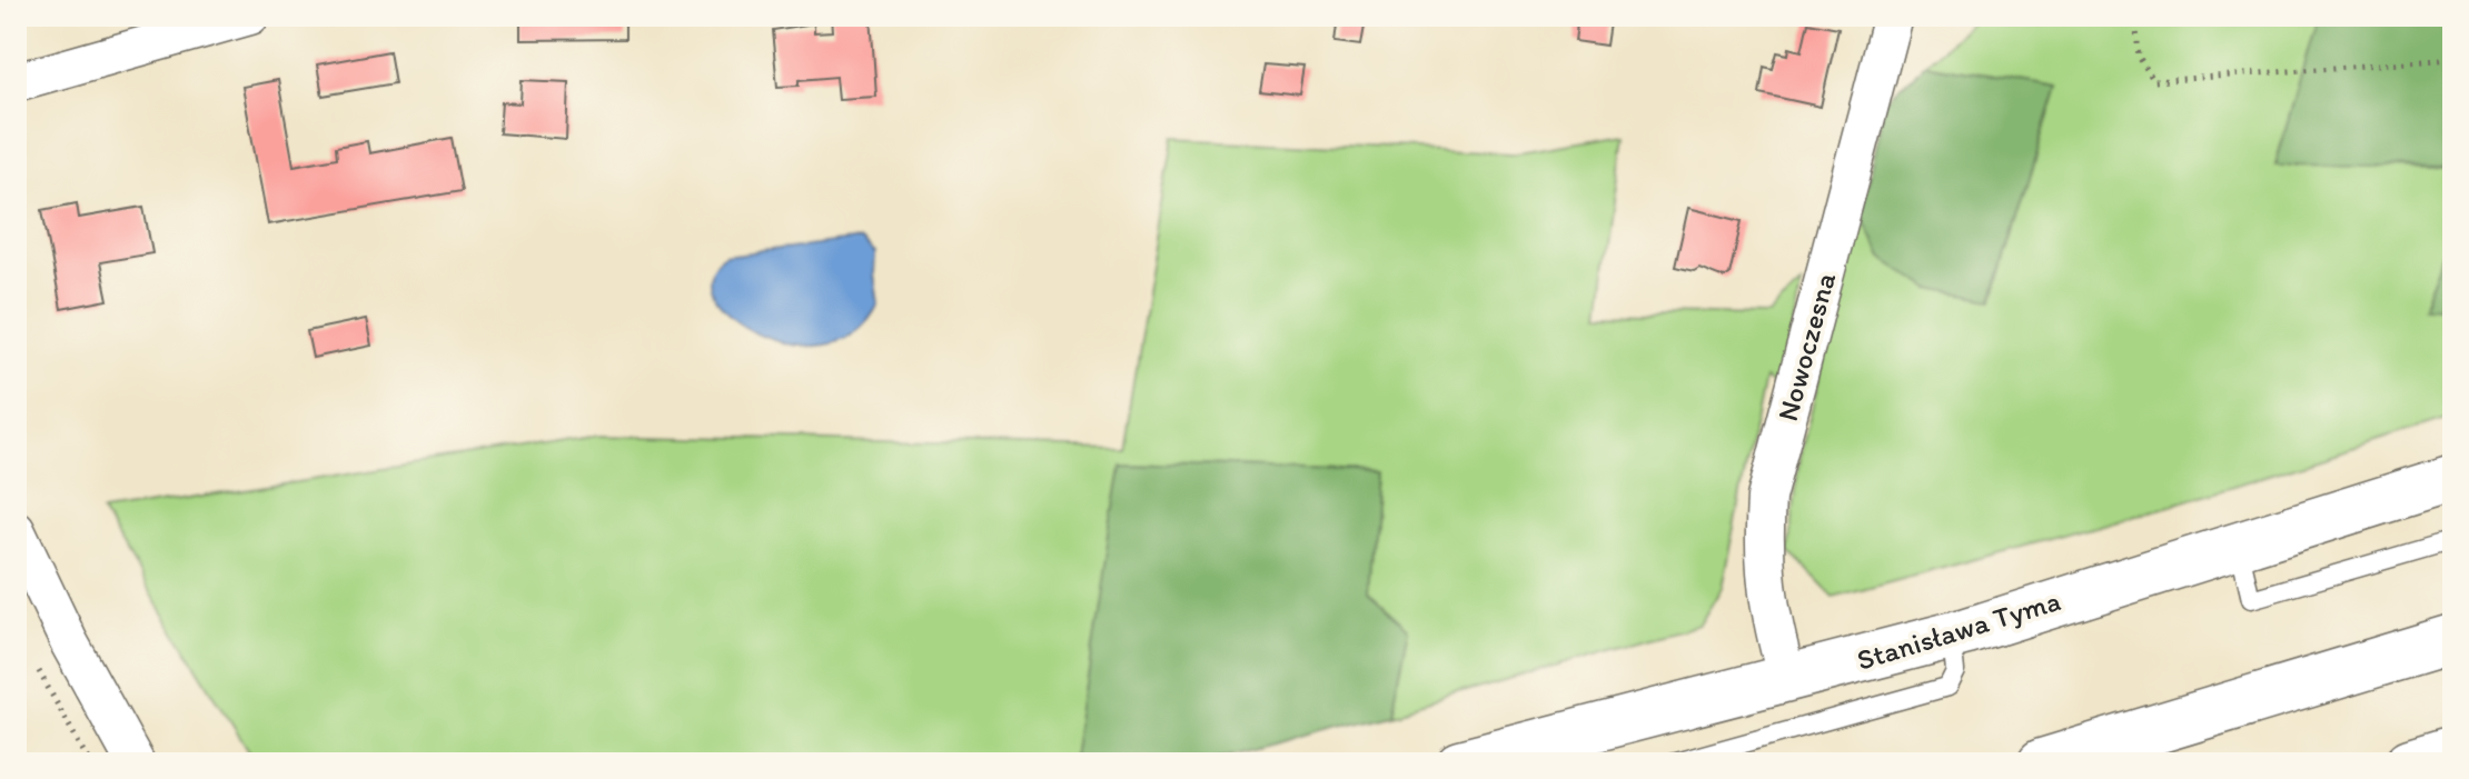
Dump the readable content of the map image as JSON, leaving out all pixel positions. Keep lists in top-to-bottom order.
{
  "streets": {
    "street": ["Nowoczesna", "Stanisława Tyma"]
  },
  "crossings": [
    ["Nowoczesna", "Stanisława Tyma"]
  ]
}
